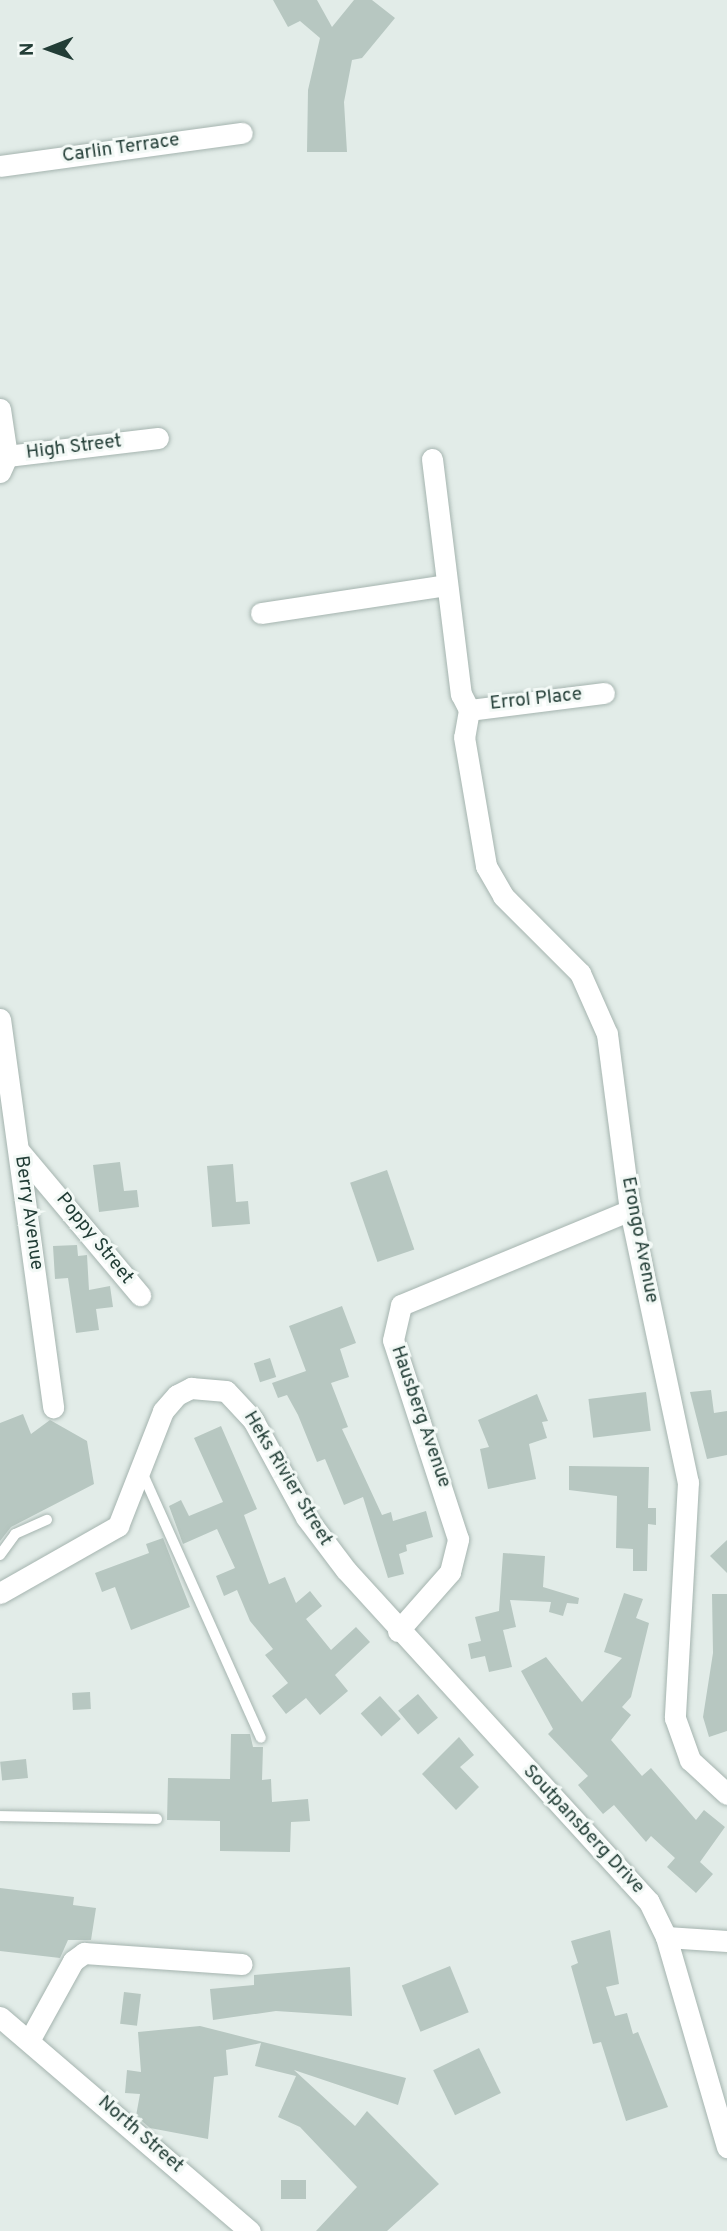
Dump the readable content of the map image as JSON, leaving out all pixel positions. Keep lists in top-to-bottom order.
{
  "streets": {
    "street": [
      "Carlin Terrace",
      "High Street",
      "Errol Place",
      "Berry Avenue",
      "Poppy Street",
      "Erongo Avenue",
      "Hausberg Avenue",
      "Heks Rivier Street",
      "Soutpansberg Drive",
      "North Street"
    ]
  },
  "crossings": [
    ["Errol Place", "Erongo Avenue"],
    ["Berry Avenue", "Poppy Street"],
    ["Erongo Avenue", "Hausberg Avenue"],
    ["Hausberg Avenue", "Heks Rivier Street"],
    ["Hausberg Avenue", "Soutpansberg Drive"],
    ["Heks Rivier Street", "Soutpansberg Drive"]
  ],
  "north": "left"
}
